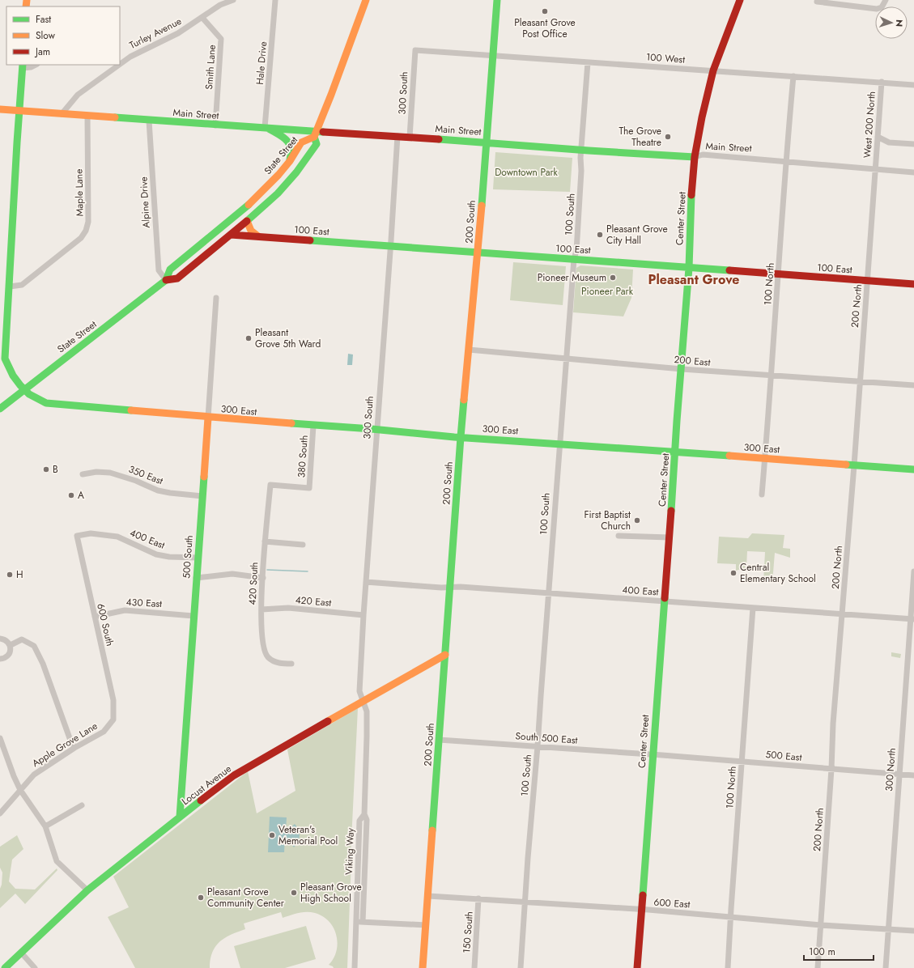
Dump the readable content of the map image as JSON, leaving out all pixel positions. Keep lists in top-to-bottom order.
{
  "streets": {
    "street": [
      "Turley Avenue",
      "100 West",
      "Hale Drive",
      "Smith Lane",
      "300 South",
      "Main Street",
      "West 200 North",
      "State Street",
      "Maple Lane",
      "Alpine Drive",
      "100 South",
      "Center Street",
      "200 South",
      "100 East",
      "100 North",
      "200 North",
      "200 East",
      "300 East",
      "380 South",
      "350 East",
      "400 East",
      "500 South",
      "420 South",
      "420 East",
      "430 East",
      "600 South",
      "South 500 East",
      "Apple Grove Lane",
      "500 East",
      "300 North",
      "Locust Avenue",
      "Viking Way",
      "600 East",
      "150 South"
    ]
  },
  "crossings": [
    ["Turley Avenue", "Smith Lane"],
    ["Turley Avenue", "Main Street"],
    ["100 West", "300 South"],
    ["100 West", "West 200 North"],
    ["100 West", "100 South"],
    ["100 West", "Center Street"],
    ["100 West", "200 South"],
    ["100 West", "100 North"],
    ["Hale Drive", "Main Street"],
    ["Smith Lane", "Main Street"],
    ["300 South", "Main Street"],
    ["300 South", "100 East"],
    ["300 South", "300 East"],
    ["300 South", "400 East"],
    ["300 South", "420 East"],
    ["300 South", "Locust Avenue"],
    ["300 South", "Viking Way"],
    ["Main Street", "West 200 North"],
    ["Main Street", "State Street"],
    ["Main Street", "Maple Lane"],
    ["Main Street", "Alpine Drive"],
    ["Main Street", "100 South"],
    ["Main Street", "Center Street"],
    ["Main Street", "200 South"],
    ["Main Street", "100 North"],
    ["Main Street", "200 North"],
    ["West 200 North", "200 North"],
    ["State Street", "Alpine Drive"],
    ["State Street", "100 East"],
    ["State Street", "300 East"],
    ["100 South", "100 East"],
    ["100 South", "200 East"],
    ["100 South", "300 East"],
    ["100 South", "400 East"],
    ["100 South", "South 500 East"],
    ["100 South", "600 East"],
    ["Center Street", "100 East"],
    ["Center Street", "200 East"],
    ["Center Street", "300 East"],
    ["Center Street", "400 East"],
    ["Center Street", "South 500 East"],
    ["Center Street", "500 East"],
    ["Center Street", "600 East"],
    ["200 South", "100 East"],
    ["200 South", "200 East"],
    ["200 South", "300 East"],
    ["200 South", "400 East"],
    ["200 South", "South 500 East"],
    ["200 South", "Locust Avenue"],
    ["200 South", "600 East"],
    ["100 East", "100 North"],
    ["100 East", "200 North"],
    ["100 North", "200 East"],
    ["100 North", "300 East"],
    ["100 North", "400 East"],
    ["100 North", "500 East"],
    ["100 North", "600 East"],
    ["200 North", "200 East"],
    ["200 North", "300 East"],
    ["200 North", "400 East"],
    ["200 North", "500 East"],
    ["200 North", "600 East"],
    ["300 East", "380 South"],
    ["300 East", "500 South"],
    ["380 South", "420 South"],
    ["350 East", "500 South"],
    ["400 East", "500 South"],
    ["400 East", "600 South"],
    ["400 East", "300 North"],
    ["500 South", "430 East"],
    ["500 South", "Locust Avenue"],
    ["420 South", "420 East"],
    ["430 East", "600 South"],
    ["600 South", "Apple Grove Lane"],
    ["South 500 East", "500 East"],
    ["500 East", "300 North"],
    ["300 North", "600 East"],
    ["Locust Avenue", "Viking Way"],
    ["600 East", "150 South"]
  ],
  "districts": ["Pleasant Grove"],
  "parks": ["Downtown Park", "Pioneer Park"],
  "places": [
    "Pleasant Grove Post Office",
    "The Grove Theatre",
    "Pleasant Grove City Hall",
    "Pioneer Museum",
    "Pleasant Grove 5th Ward",
    "B",
    "A",
    "First Baptist Church",
    "Central Elementary School",
    "H",
    "Veteran's Memorial Pool",
    "Pleasant Grove High School",
    "Pleasant Grove Community Center"
  ],
  "legend": ["Fast", "Slow", "Jam"],
  "scale_bar": "100 m",
  "north": "right"
}
